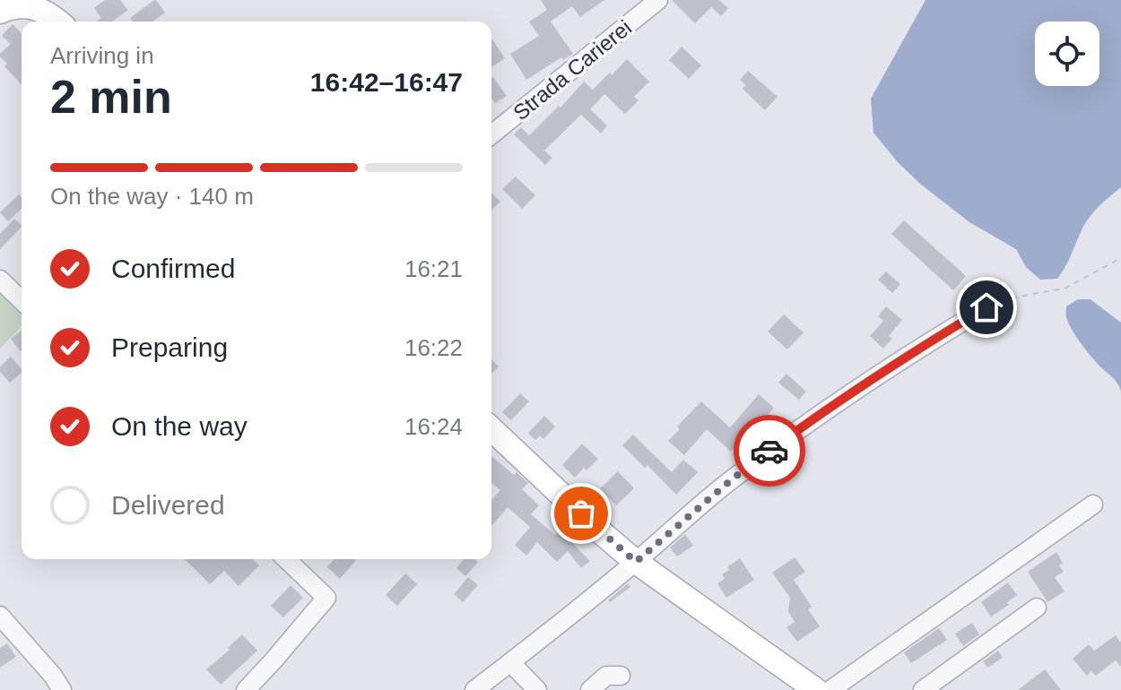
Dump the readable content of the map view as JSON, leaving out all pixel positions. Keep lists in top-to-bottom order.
{
  "streets": {
    "street": ["Strada Carierei"]
  },
  "page": {
    "heading": ["2 min", "Arriving in", "16:42–16:47"],
    "bar": "On the way · 140 m",
    "list": [
      ["Confirmed", "16:21"],
      ["Preparing", "16:22"],
      ["On the way", "16:24"],
      "Delivered"
    ]
  }
}
